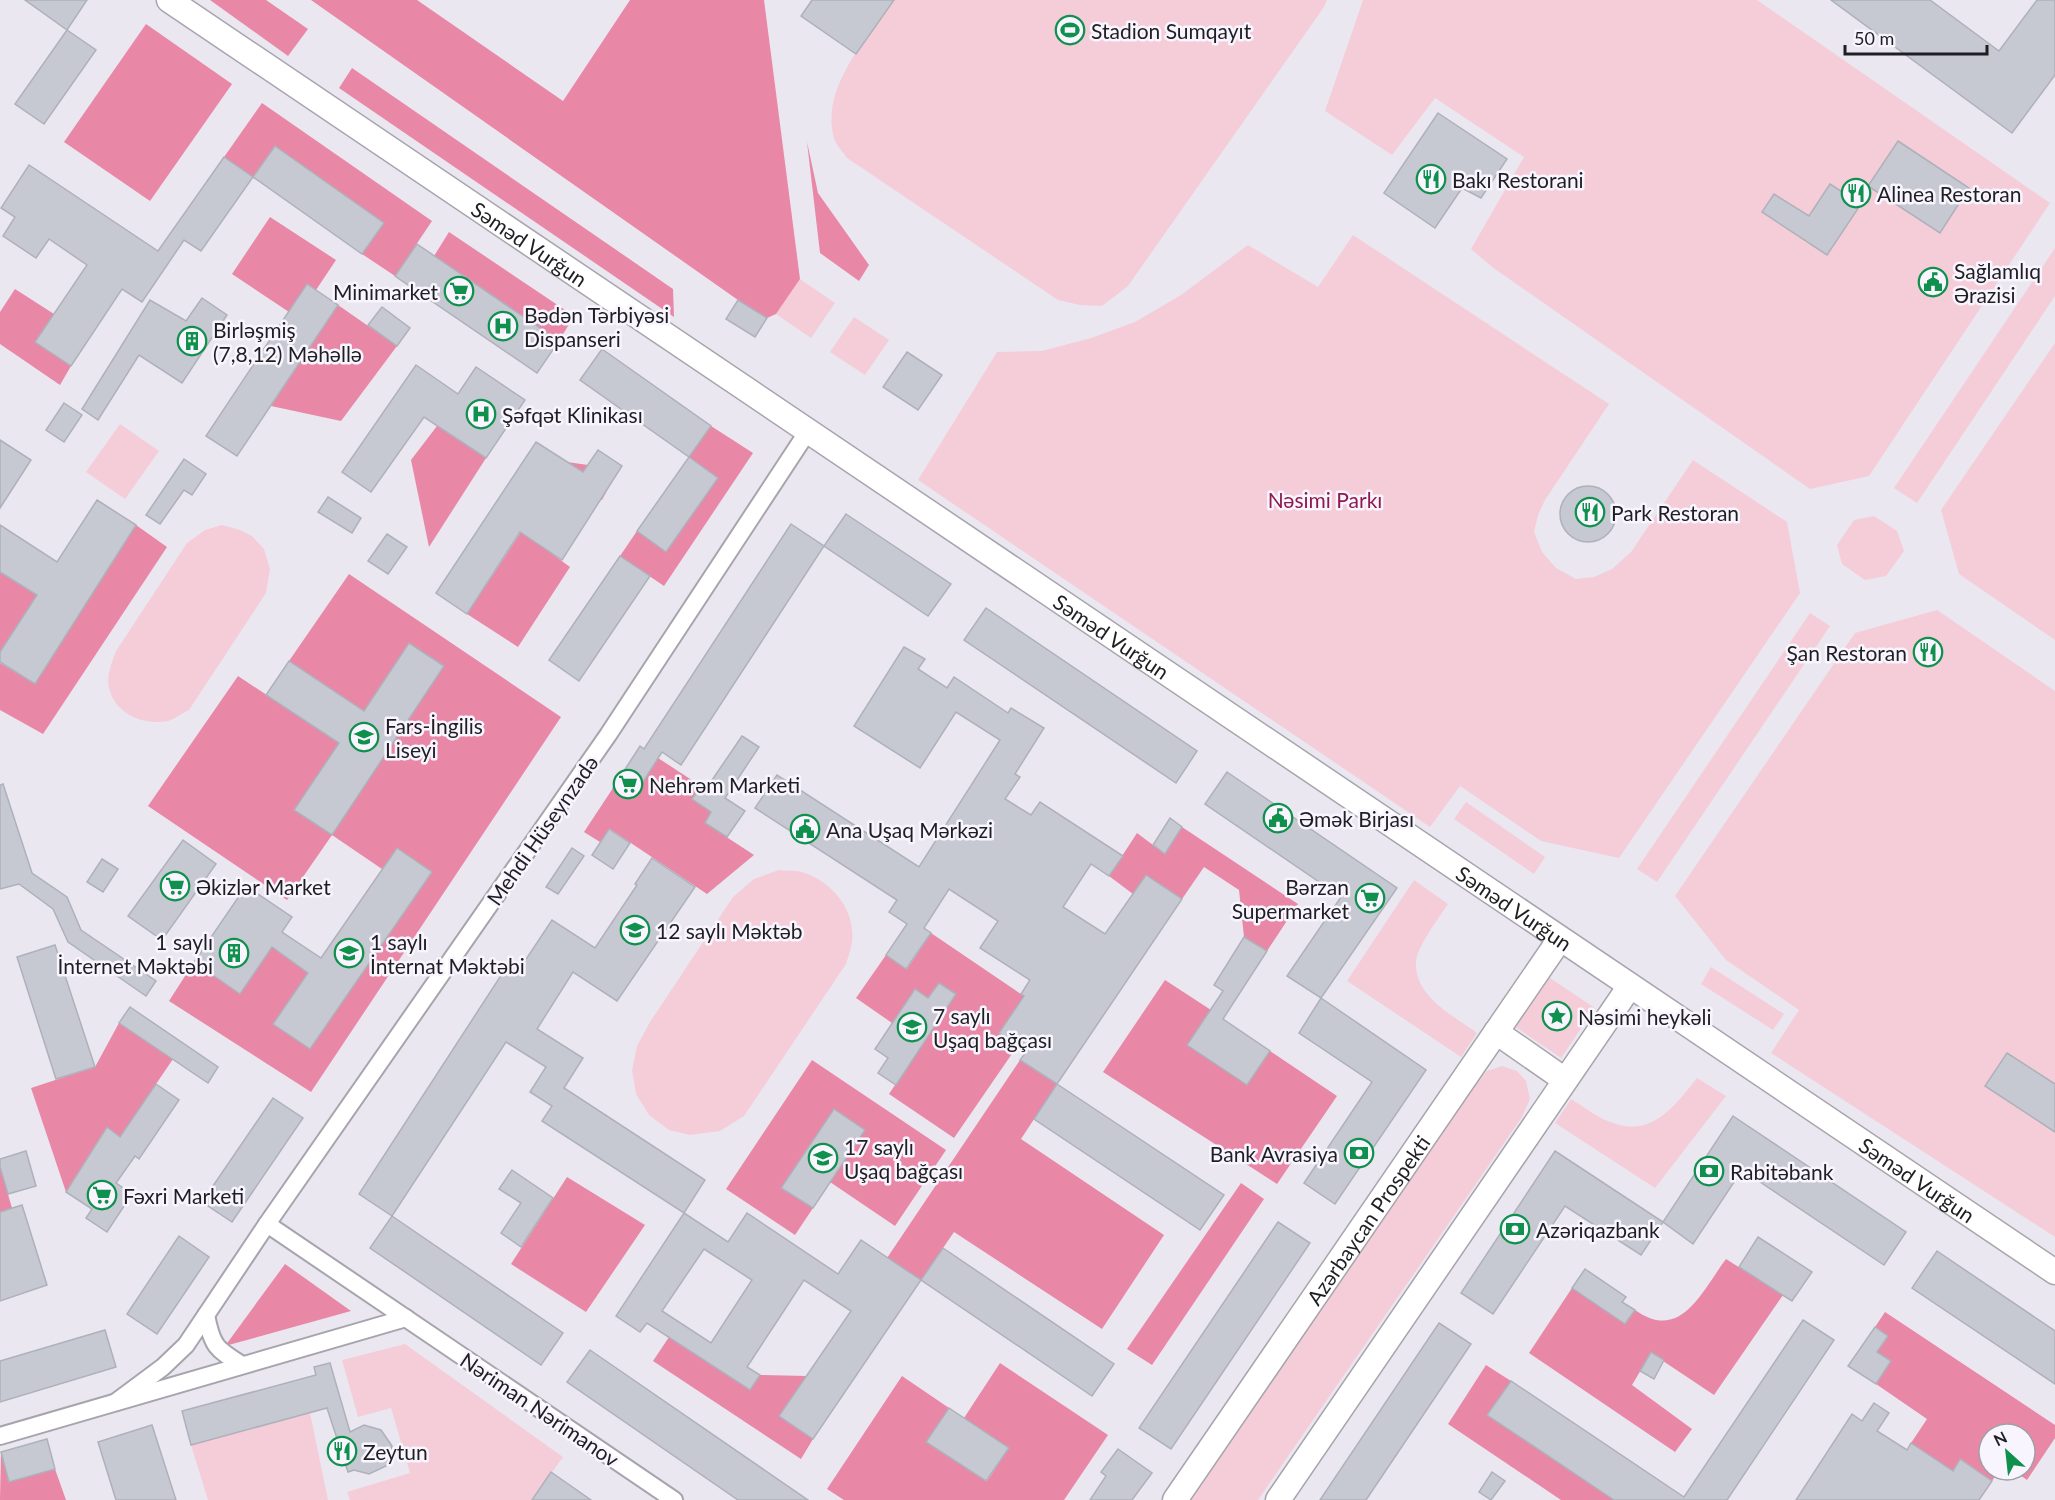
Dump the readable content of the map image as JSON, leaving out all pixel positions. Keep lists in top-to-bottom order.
{
  "streets": {
    "main road": ["Səməd Vurğun", "Azərbaycan Prospekti"],
    "street": ["Mehdi Hüseynzadə", "Nəriman Nərimanov"]
  },
  "crossings": [
    ["Səməd Vurğun", "Mehdi Hüseynzadə"],
    ["Səməd Vurğun", "Azərbaycan Prospekti"],
    ["Mehdi Hüseynzadə", "Nəriman Nərimanov"]
  ],
  "parks": ["Nəsimi Parkı"],
  "places": {
    "sports": ["Stadion Sumqayıt"],
    "restaurant": [
      "Bakı Restorani",
      "Alinea Restoran",
      "Park Restoran",
      "Şan Restoran",
      "Zeytun"
    ],
    "public building": ["Sağlamlıq Ərazisi", "Əmək Birjası", "Ana Uşaq Mərkəzi"],
    "supermarket": [
      "Minimarket",
      "Nehrəm Marketi",
      "Əkizlər Market",
      "Bərzan Supermarket",
      "Fəxri Marketi"
    ],
    "hospital": ["Bədən Tərbiyəsi Dispanseri", "Şəfqət Klinikası"],
    "building": ["Birləşmiş (7,8,12) Məhəllə", "1 saylı İnternet Məktəbi"],
    "school or university": [
      "Fars-İngilis Liseyi",
      "12 saylı Məktəb",
      "1 saylı İnternat Məktəbi",
      "7 saylı Uşaq bağçası",
      "17 saylı Uşaq bağçası"
    ],
    "place": ["Nəsimi heykəli"],
    "bank": ["Bank Avrasiya", "Rabitəbank", "Azəriqazbank"]
  },
  "scale_bar": "50 m",
  "north": "top left"
}
